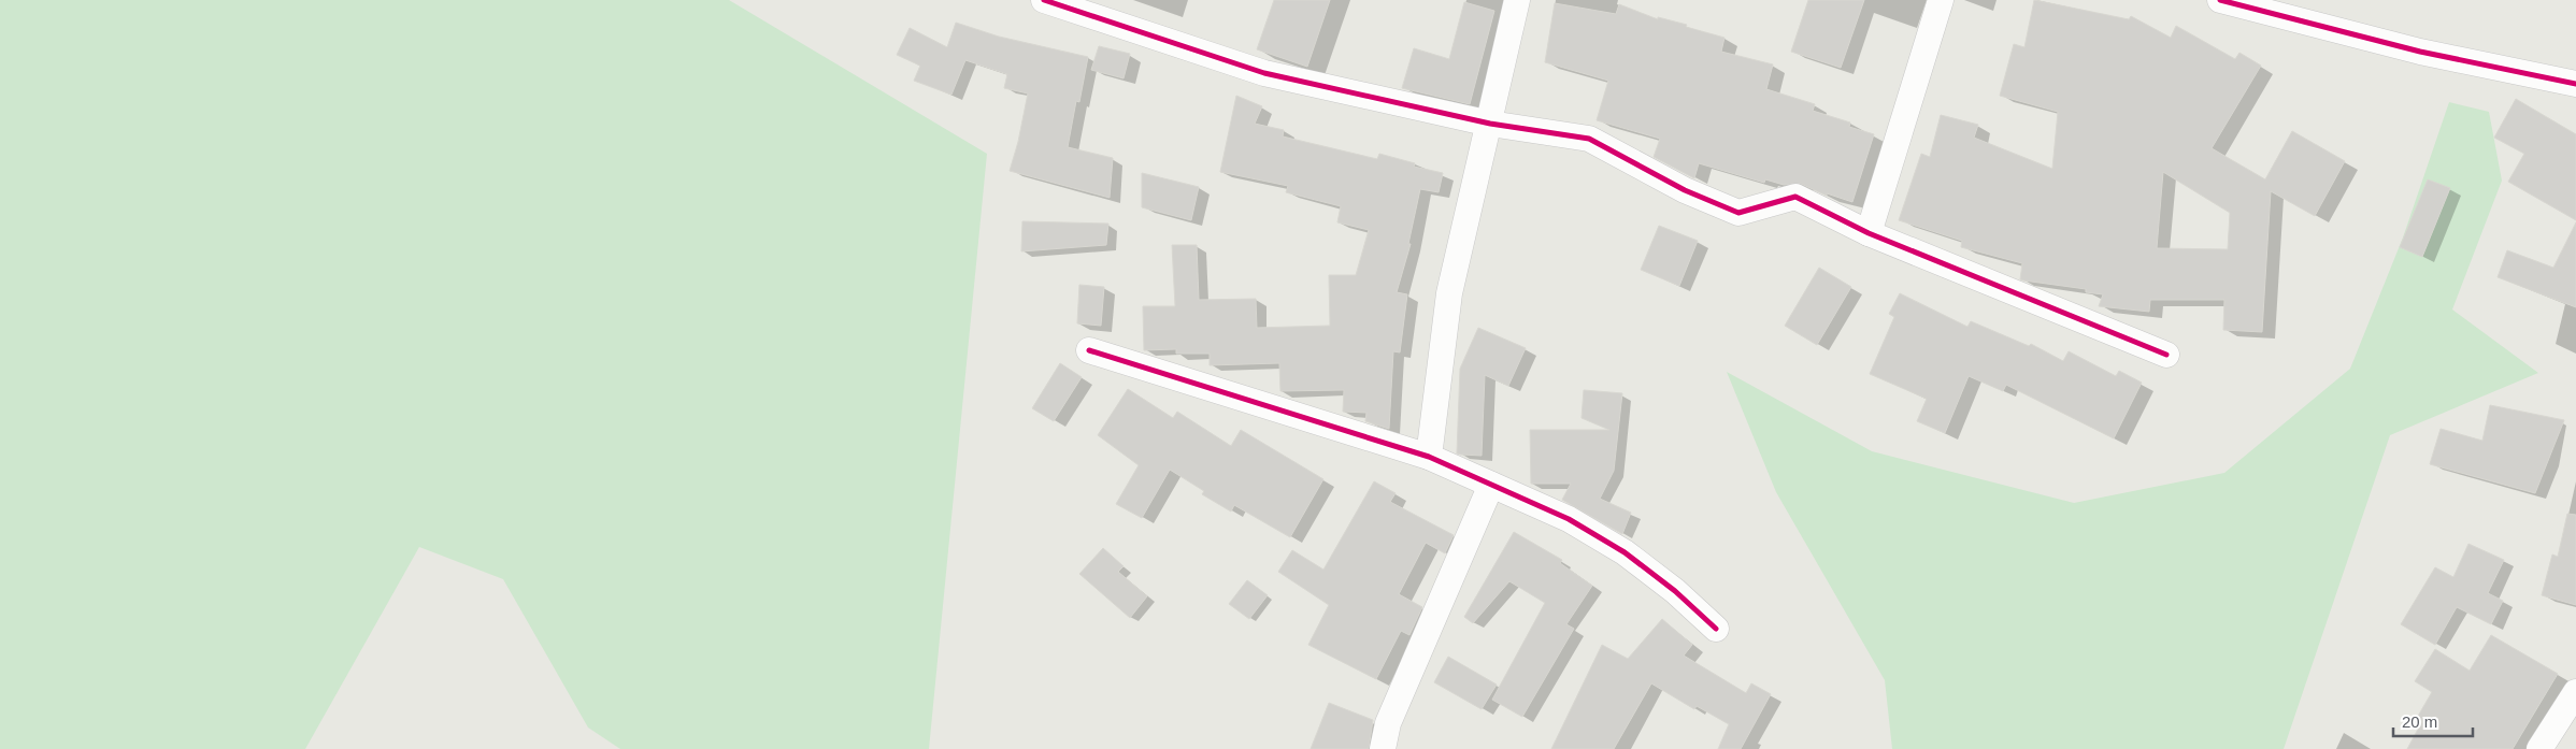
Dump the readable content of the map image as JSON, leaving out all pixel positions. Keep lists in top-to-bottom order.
{
  "scale_bar": "20 m"
}
